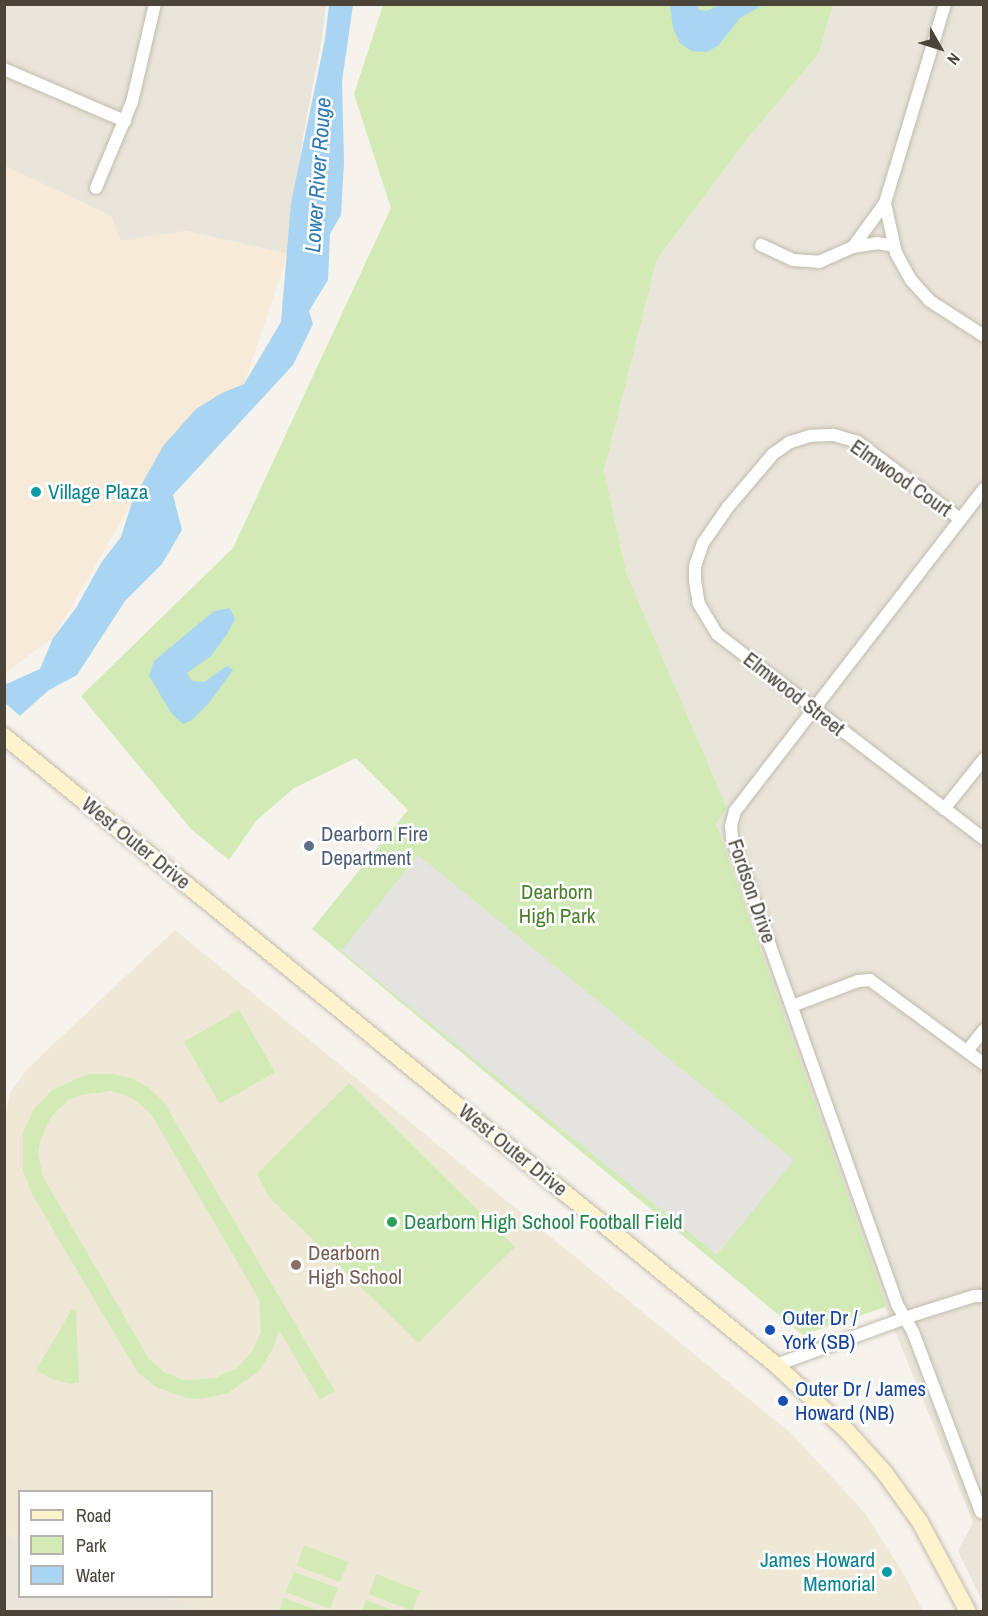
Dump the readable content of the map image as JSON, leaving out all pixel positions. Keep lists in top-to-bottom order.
{
  "streets": {
    "main road": ["West Outer Drive"],
    "street": ["Elmwood Court", "Elmwood Street", "Fordson Drive"]
  },
  "crossings": [
    ["Elmwood Court", "Elmwood Street"],
    ["Elmwood Court", "Fordson Drive"],
    ["Elmwood Street", "Fordson Drive"]
  ],
  "water": ["Lower River Rouge"],
  "parks": ["Dearborn High Park"],
  "places": [
    "Village Plaza",
    "Dearborn Fire Department",
    "Dearborn High School Football Field",
    "Dearborn High School",
    "Outer Dr / York (SB)",
    "Outer Dr / James Howard (NB)",
    "James Howard Memorial"
  ],
  "legend": ["Road", "Park", "Water"],
  "north": "bottom right"
}
